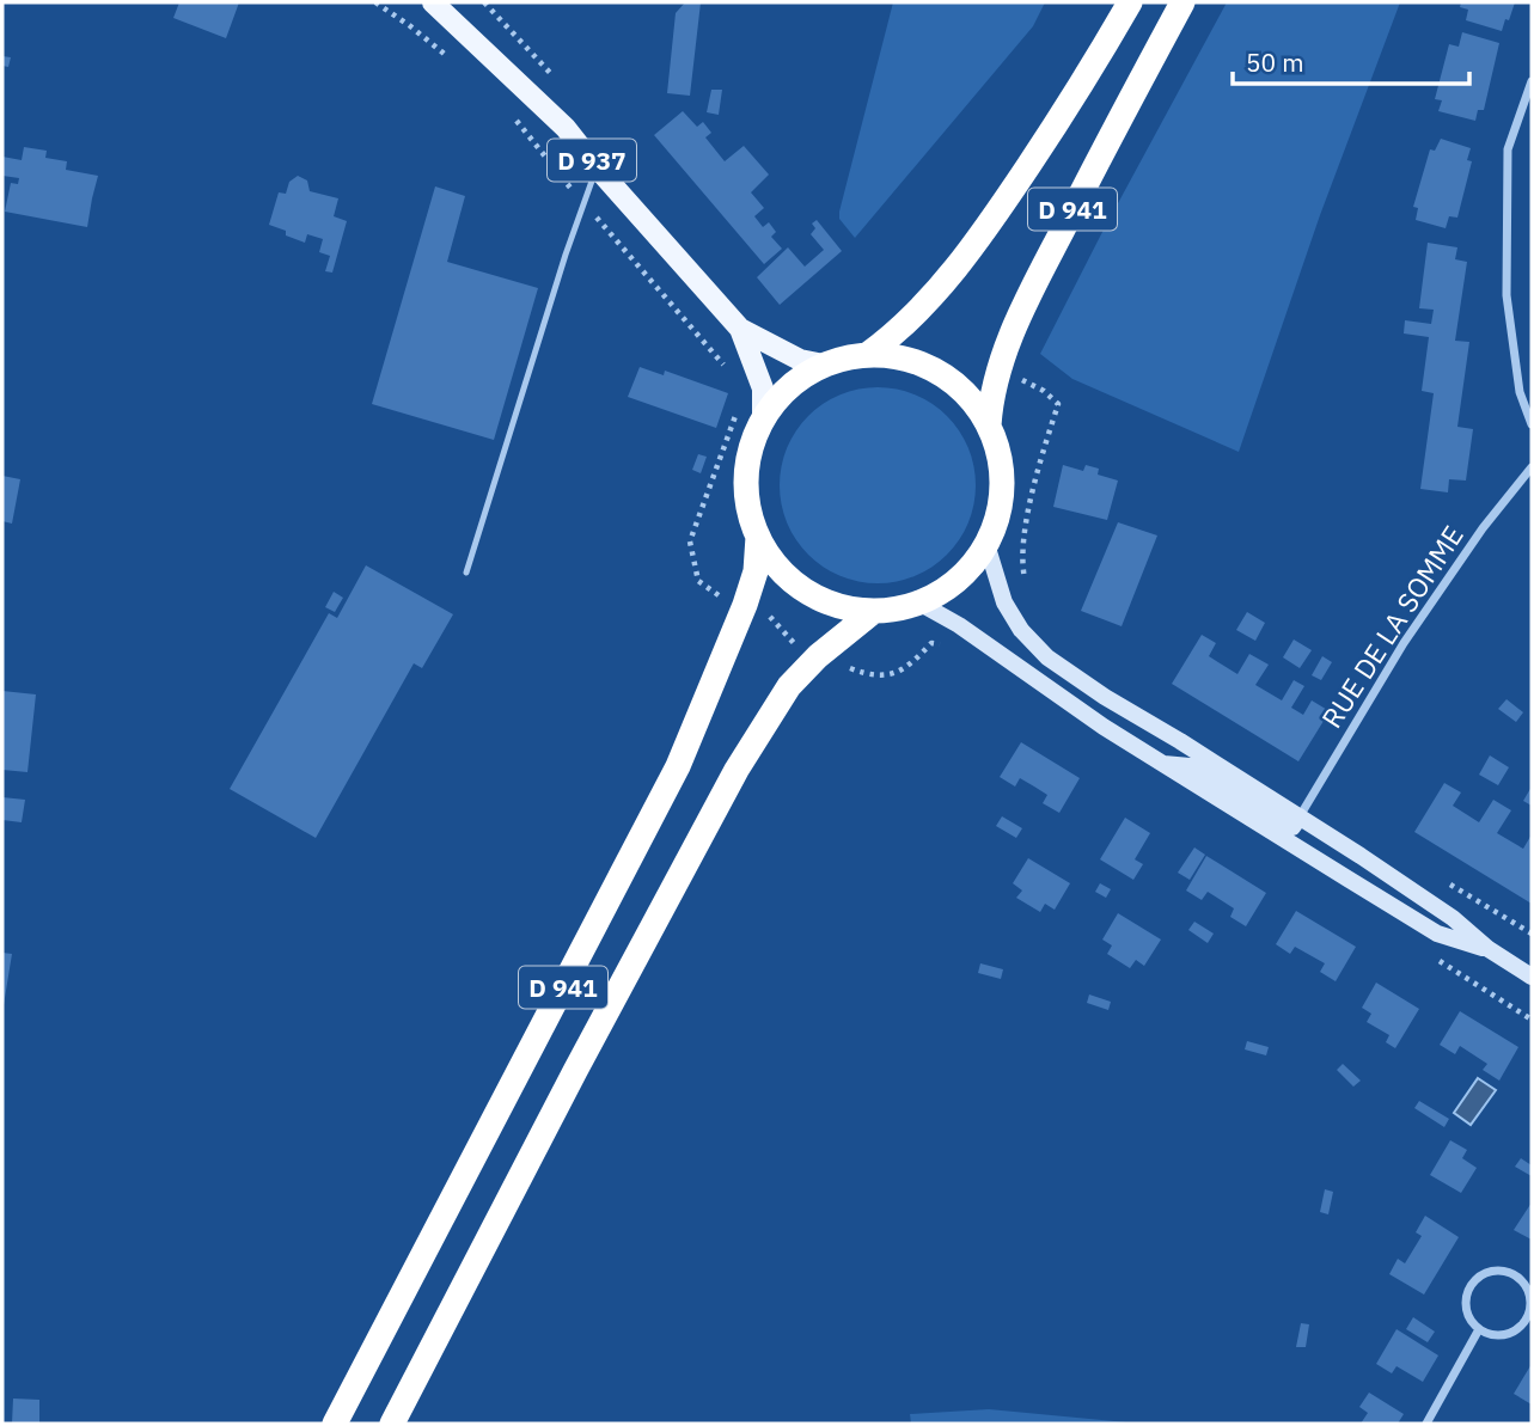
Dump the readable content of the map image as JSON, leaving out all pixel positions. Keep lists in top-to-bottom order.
{
  "streets": {
    "highway": ["D 941"],
    "main road": ["D 937"],
    "street": ["RUE DE LA SOMME"]
  },
  "crossings": [
    ["D 937", "D 941"]
  ],
  "scale_bar": "50 m"
}
